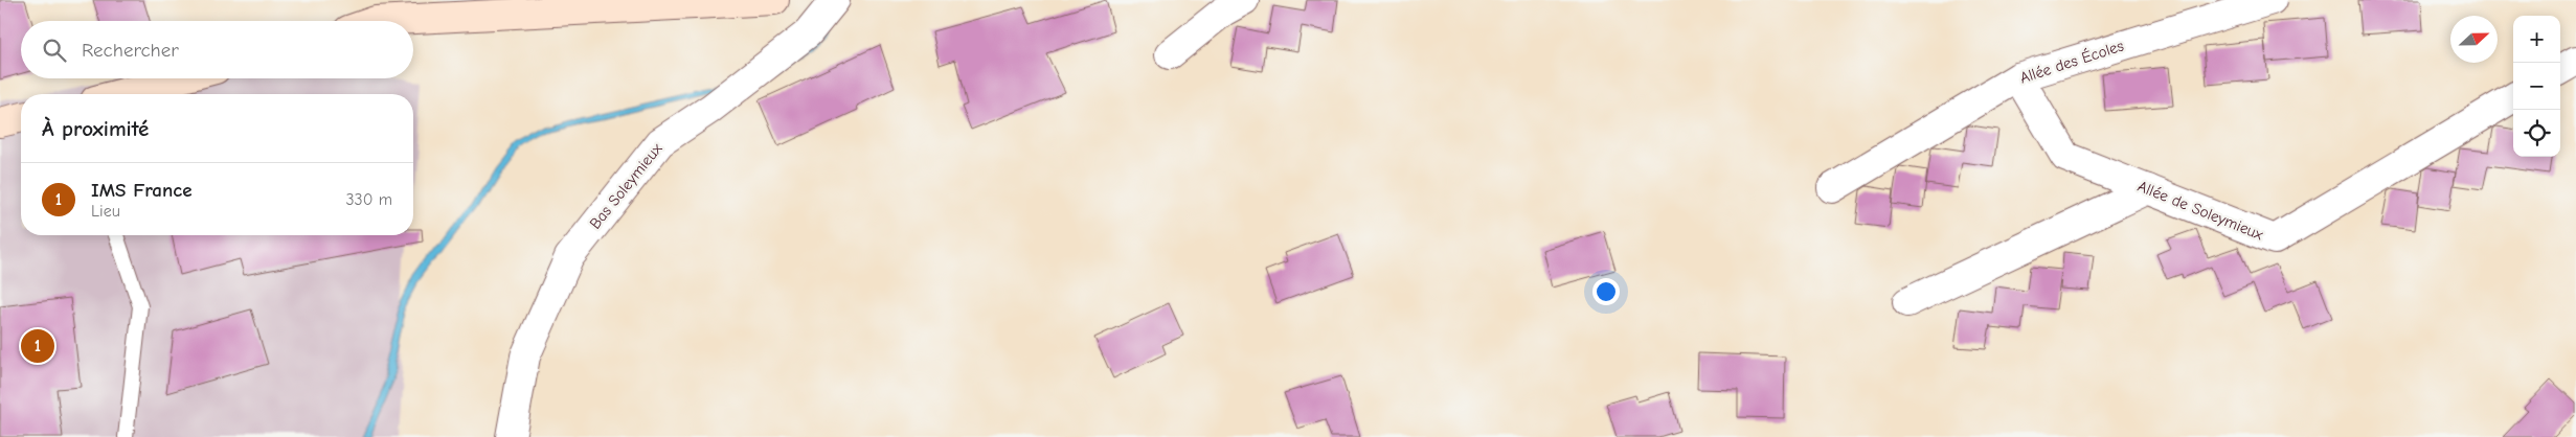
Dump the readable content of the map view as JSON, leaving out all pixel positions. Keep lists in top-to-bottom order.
{
  "streets": {
    "street": ["Allée des Écoles", "Bas Soleymieux", "Allée de Soleymieux"]
  },
  "crossings": [
    ["Allée des Écoles", "Allée de Soleymieux"]
  ],
  "north": "right",
  "page": {
    "map_buttons": ["+", "−"],
    "search": "Rechercher",
    "heading": "À proximité",
    "list": [
      {
        "mark": "1",
        "name": "IMS France",
        "note": "Lieu",
        "value": "330 m"
      }
    ],
    "pins": "1"
  }
}
